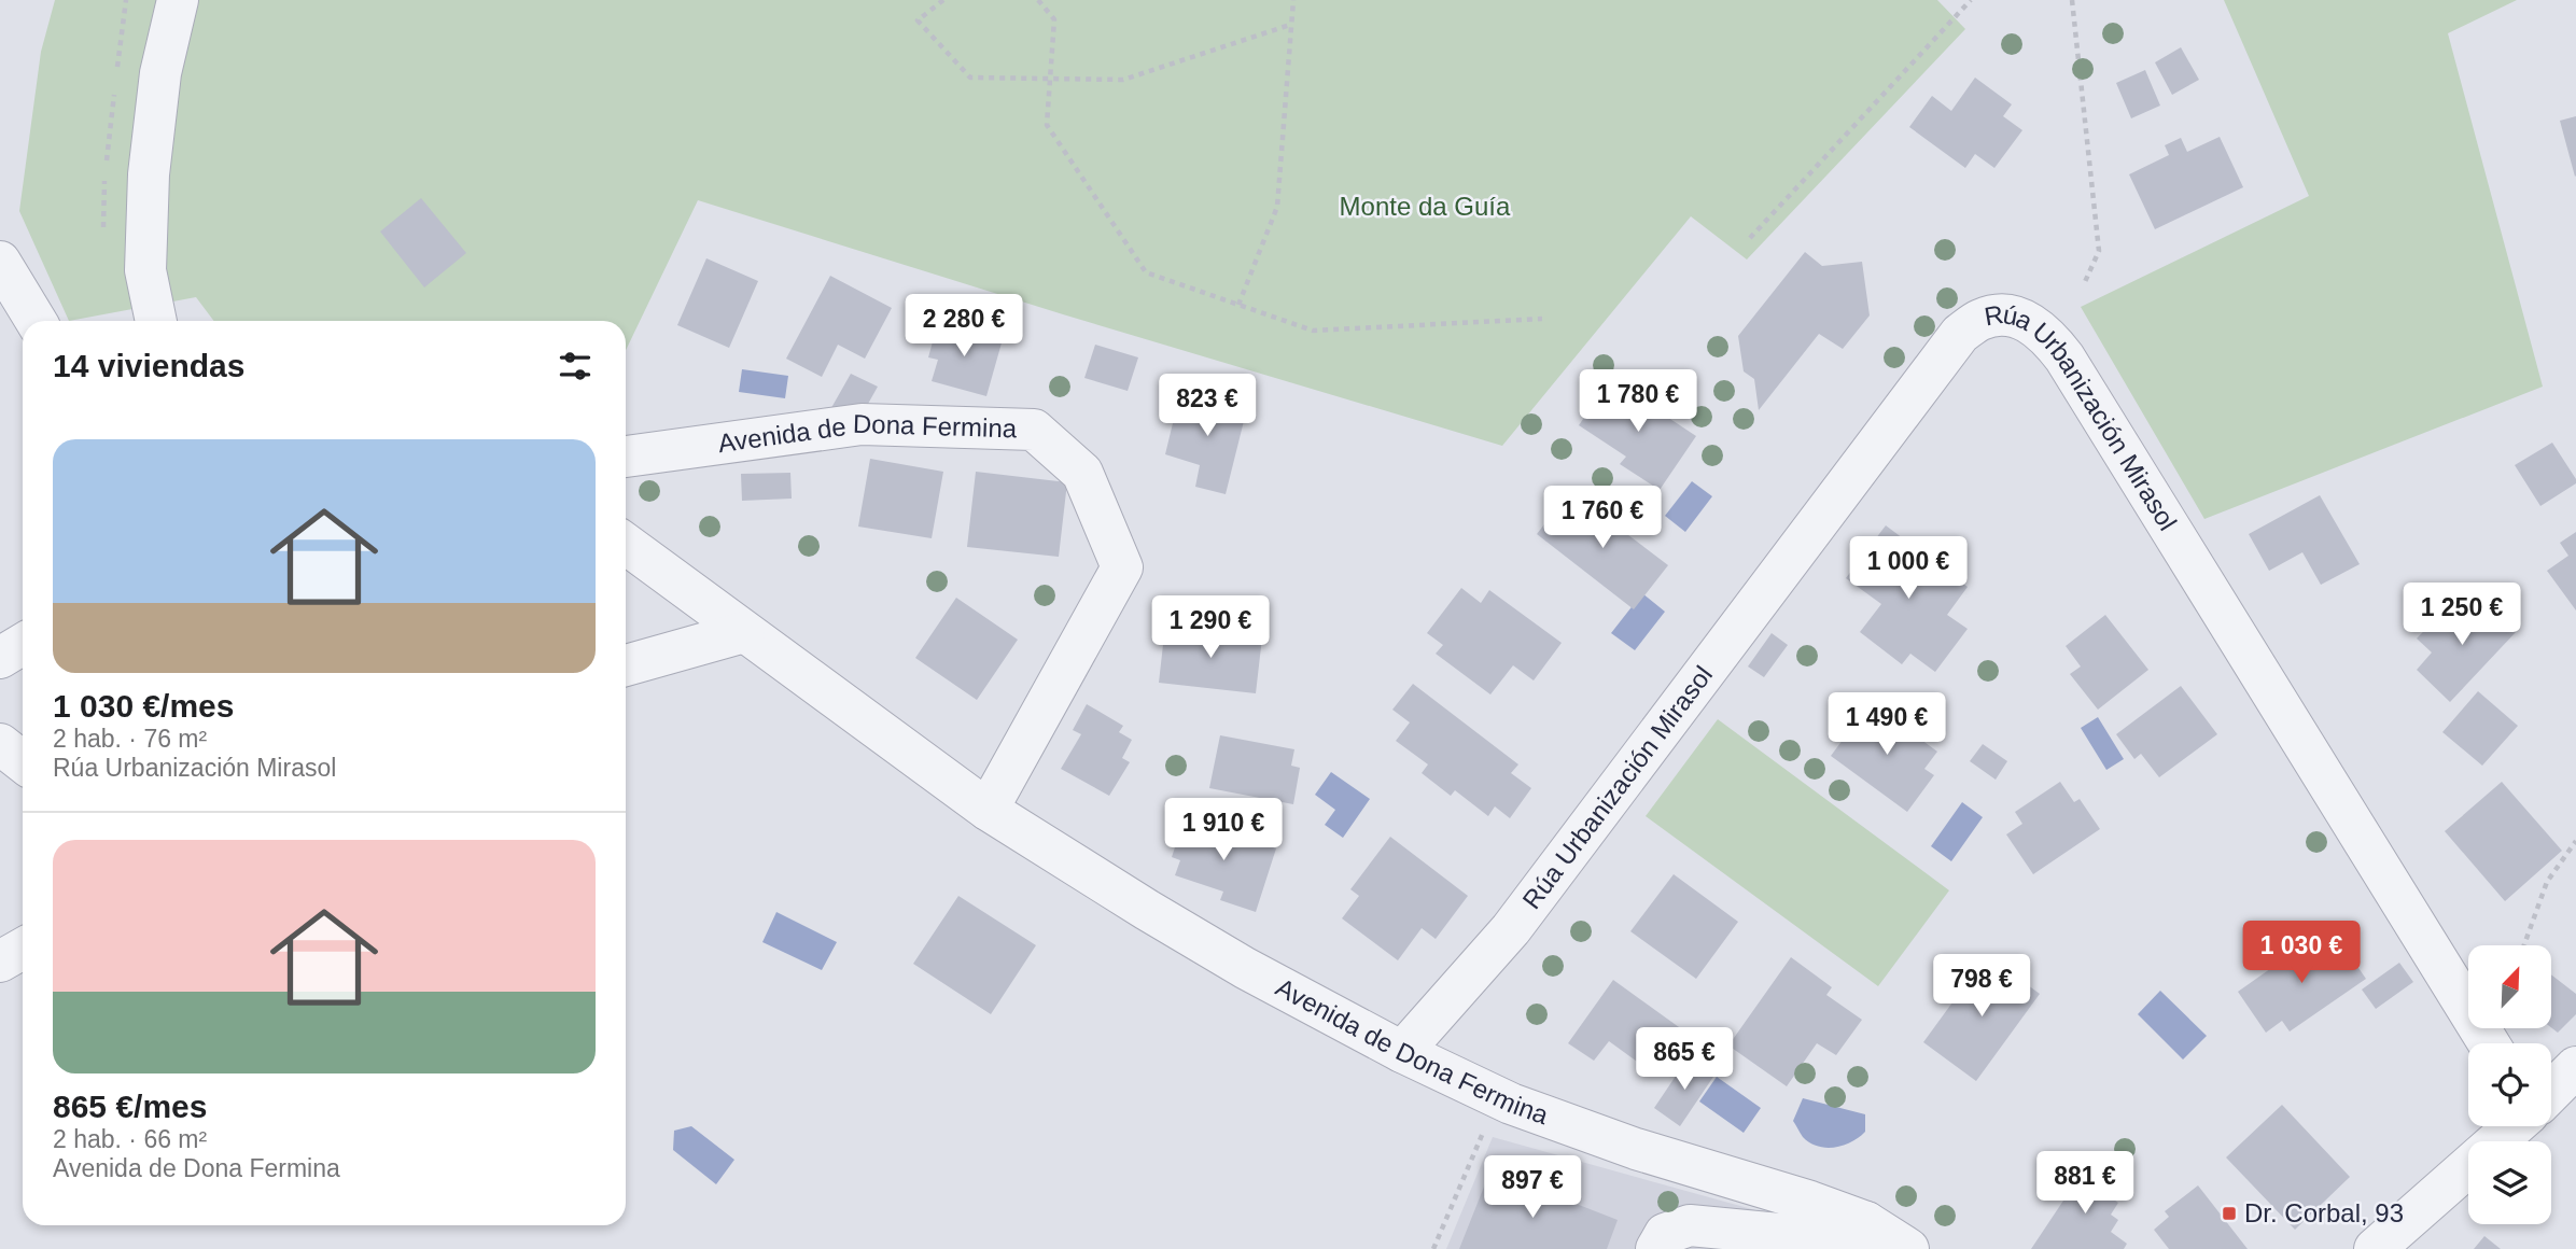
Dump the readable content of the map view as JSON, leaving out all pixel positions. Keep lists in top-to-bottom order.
{
  "streets": {
    "street": ["Rúa Urbanización Mirasol", "Avenida de Dona Fermina"]
  },
  "crossings": [
    ["Rúa Urbanización Mirasol", "Avenida de Dona Fermina"]
  ],
  "parks": ["Monte da Guía"],
  "places": {
    "transit": ["Dr. Corbal, 93"]
  },
  "north": "top right",
  "page": {
    "price": [
      "2 280 €",
      "1 780 €",
      "823 €",
      "1 760 €",
      "1 000 €",
      "1 250 €",
      "1 290 €",
      "1 490 €",
      "1 910 €",
      "1 030 €",
      "798 €",
      "865 €",
      "881 €",
      "897 €"
    ],
    "heading": "14 viviendas",
    "list": [
      {
        "name": "1 030 €/mes",
        "note": "2 hab. · 76 m² · Rúa Urbanización Mirasol"
      },
      {
        "name": "865 €/mes",
        "note": "2 hab. · 66 m² · Avenida de Dona Fermina"
      }
    ]
  }
}
